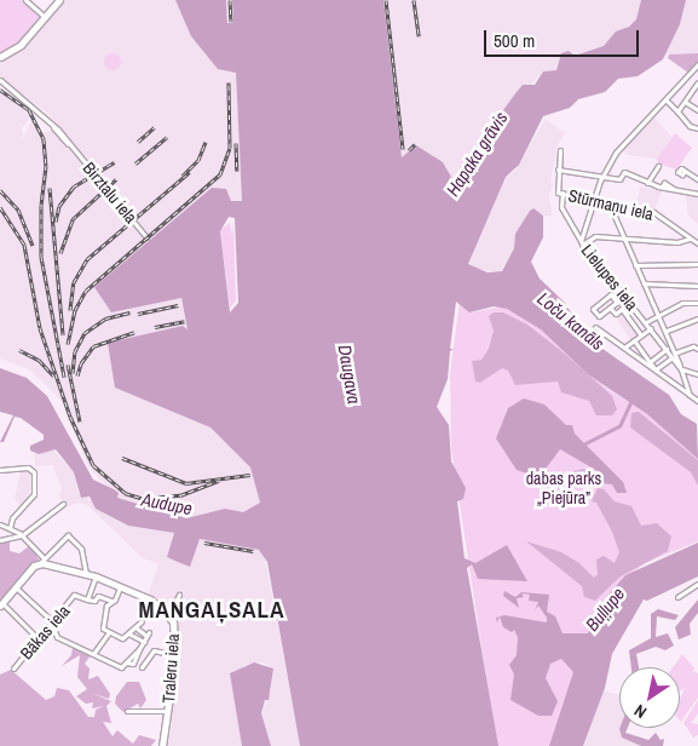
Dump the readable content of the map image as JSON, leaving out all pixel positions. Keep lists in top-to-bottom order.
{
  "streets": {
    "main road": ["Traleru iela"],
    "street": [
      "Birztalu iela",
      "Stūrmaņu iela",
      "Lielupes iela",
      "Bākas iela"
    ]
  },
  "crossings": [
    ["Stūrmaņu iela", "Lielupes iela"]
  ],
  "districts": ["MANGAĻSALA"],
  "water": [
    "Hapaka grāvis",
    "Loču kanāls",
    "Daugava",
    "Audupe",
    "Buļļupe"
  ],
  "parks": ["dabas parks „Piejūra”"],
  "scale_bar": "500 m",
  "north": "bottom left"
}
